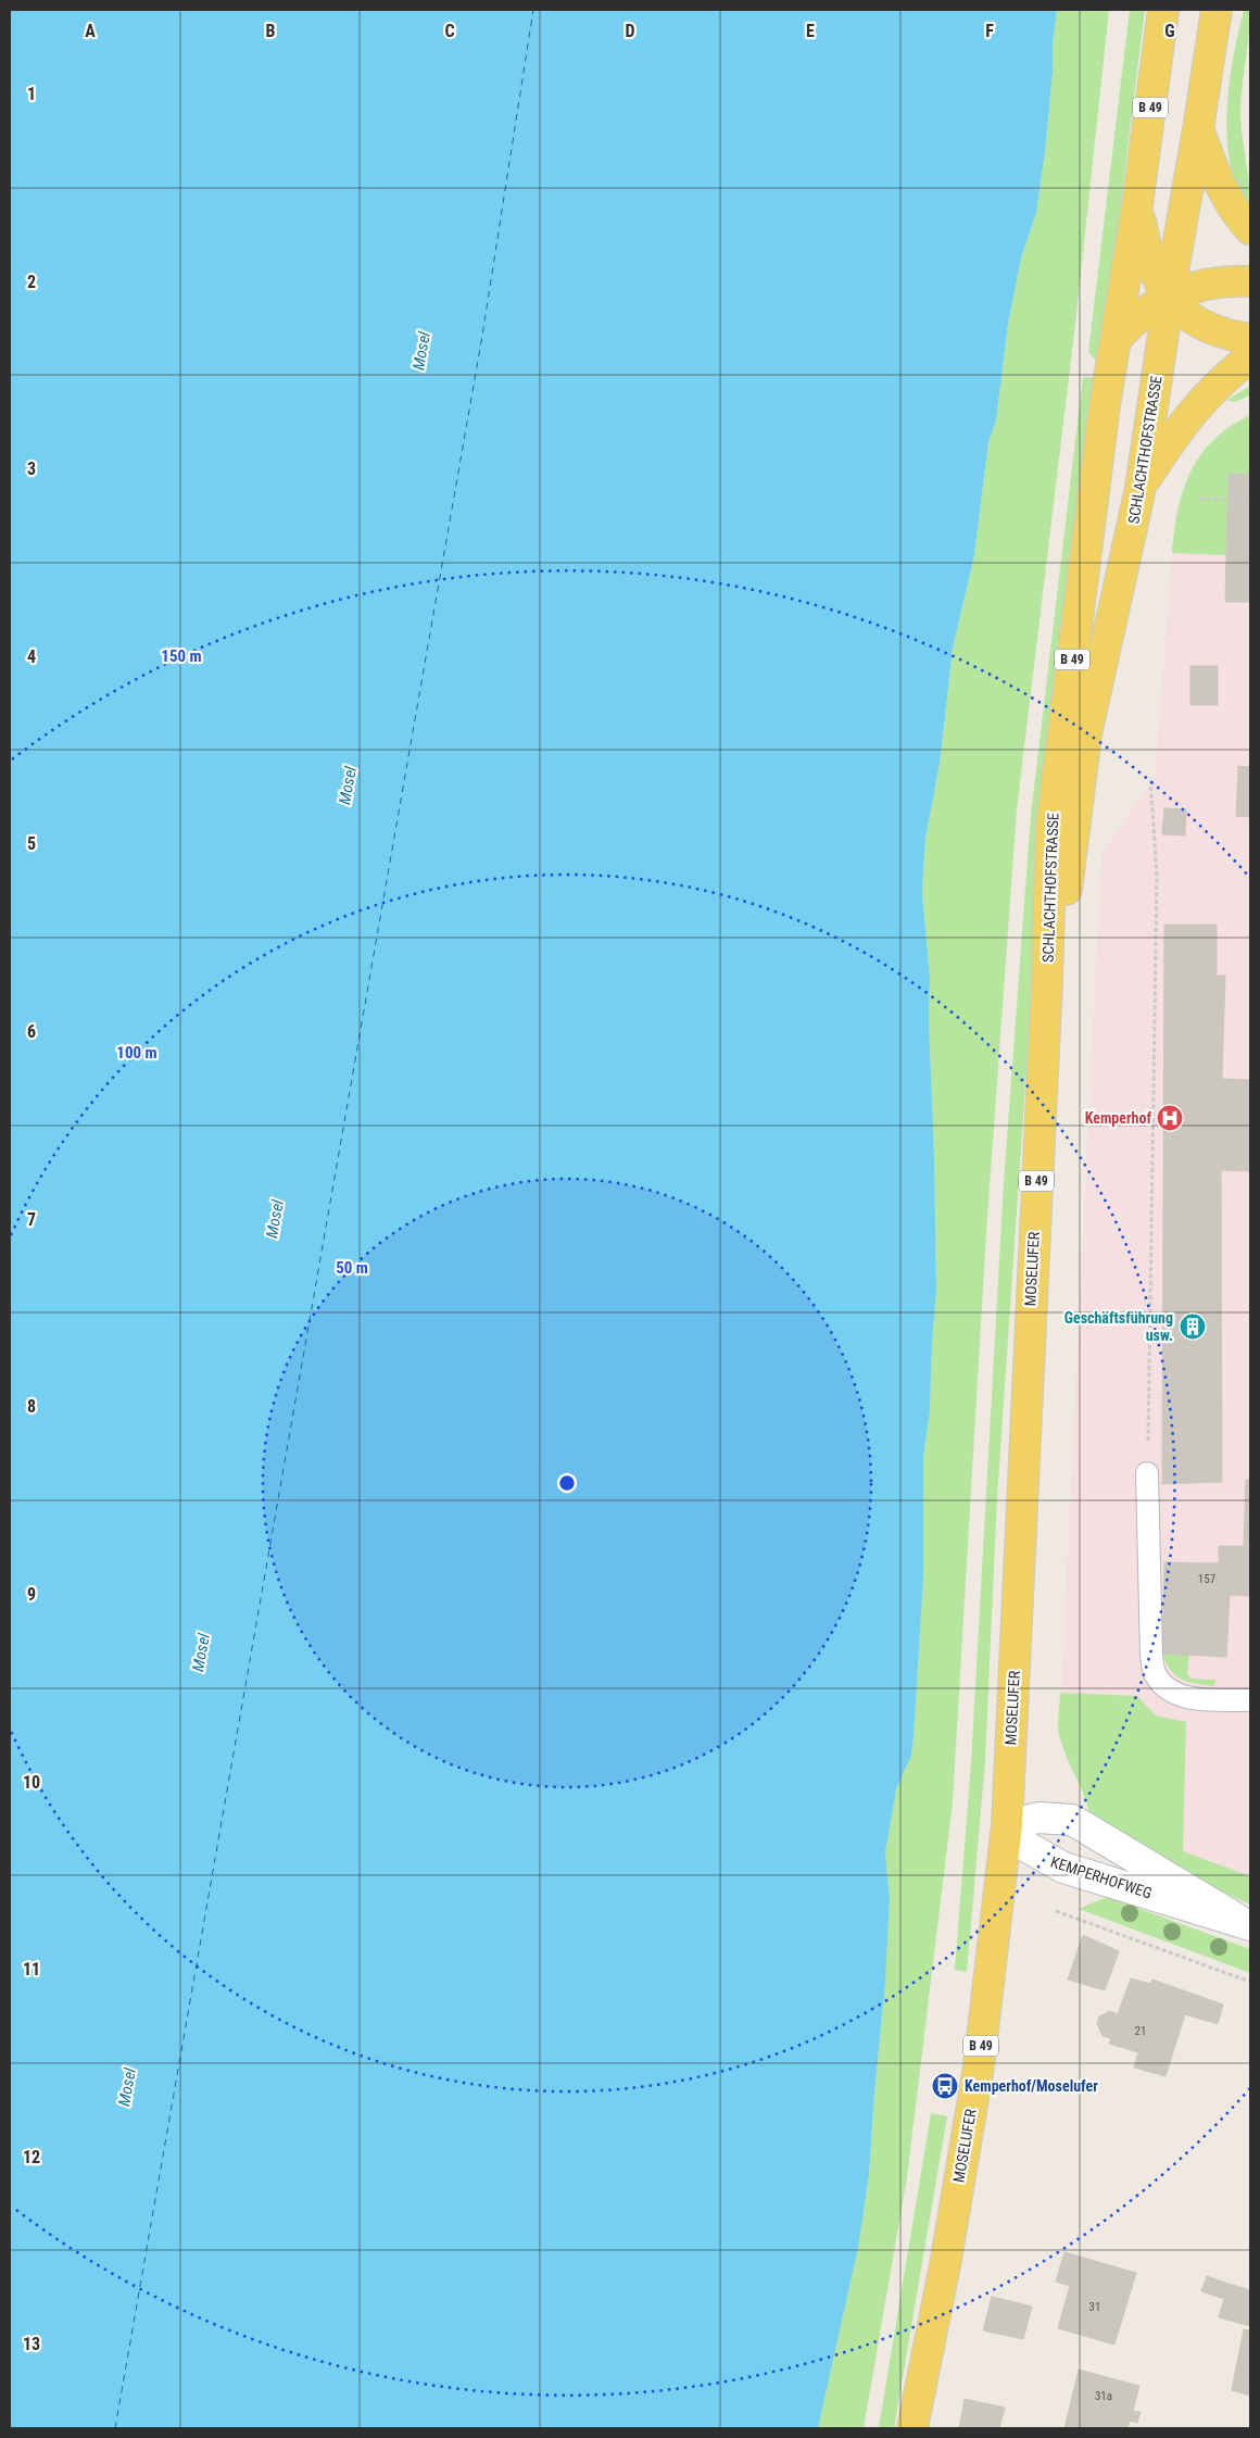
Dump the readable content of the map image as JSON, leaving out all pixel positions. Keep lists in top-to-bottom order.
{
  "streets": {
    "main road": ["B 49", "SCHLACHTHOFSTRASSE", "MOSELUFER"],
    "street": ["KEMPERHOFWEG"]
  },
  "crossings": [
    ["SCHLACHTHOFSTRASSE", "MOSELUFER"],
    ["MOSELUFER", "KEMPERHOFWEG"]
  ],
  "water": ["Mosel"],
  "places": {
    "hospital": ["Kemperhof"],
    "building": ["Geschäftsführung usw."],
    "bus stop": ["Kemperhof/Moselufer"]
  },
  "house_numbers": [
    "157",
    "21",
    "31",
    "31a"
  ],
  "grid": {
    "columns": [
      "A",
      "B",
      "C",
      "D",
      "E",
      "F",
      "G"
    ],
    "rows": [
      "1",
      "2",
      "3",
      "4",
      "5",
      "6",
      "7",
      "8",
      "9",
      "10",
      "11",
      "12",
      "13"
    ]
  },
  "rings": ["150 m", "100 m", "50 m"]
}
